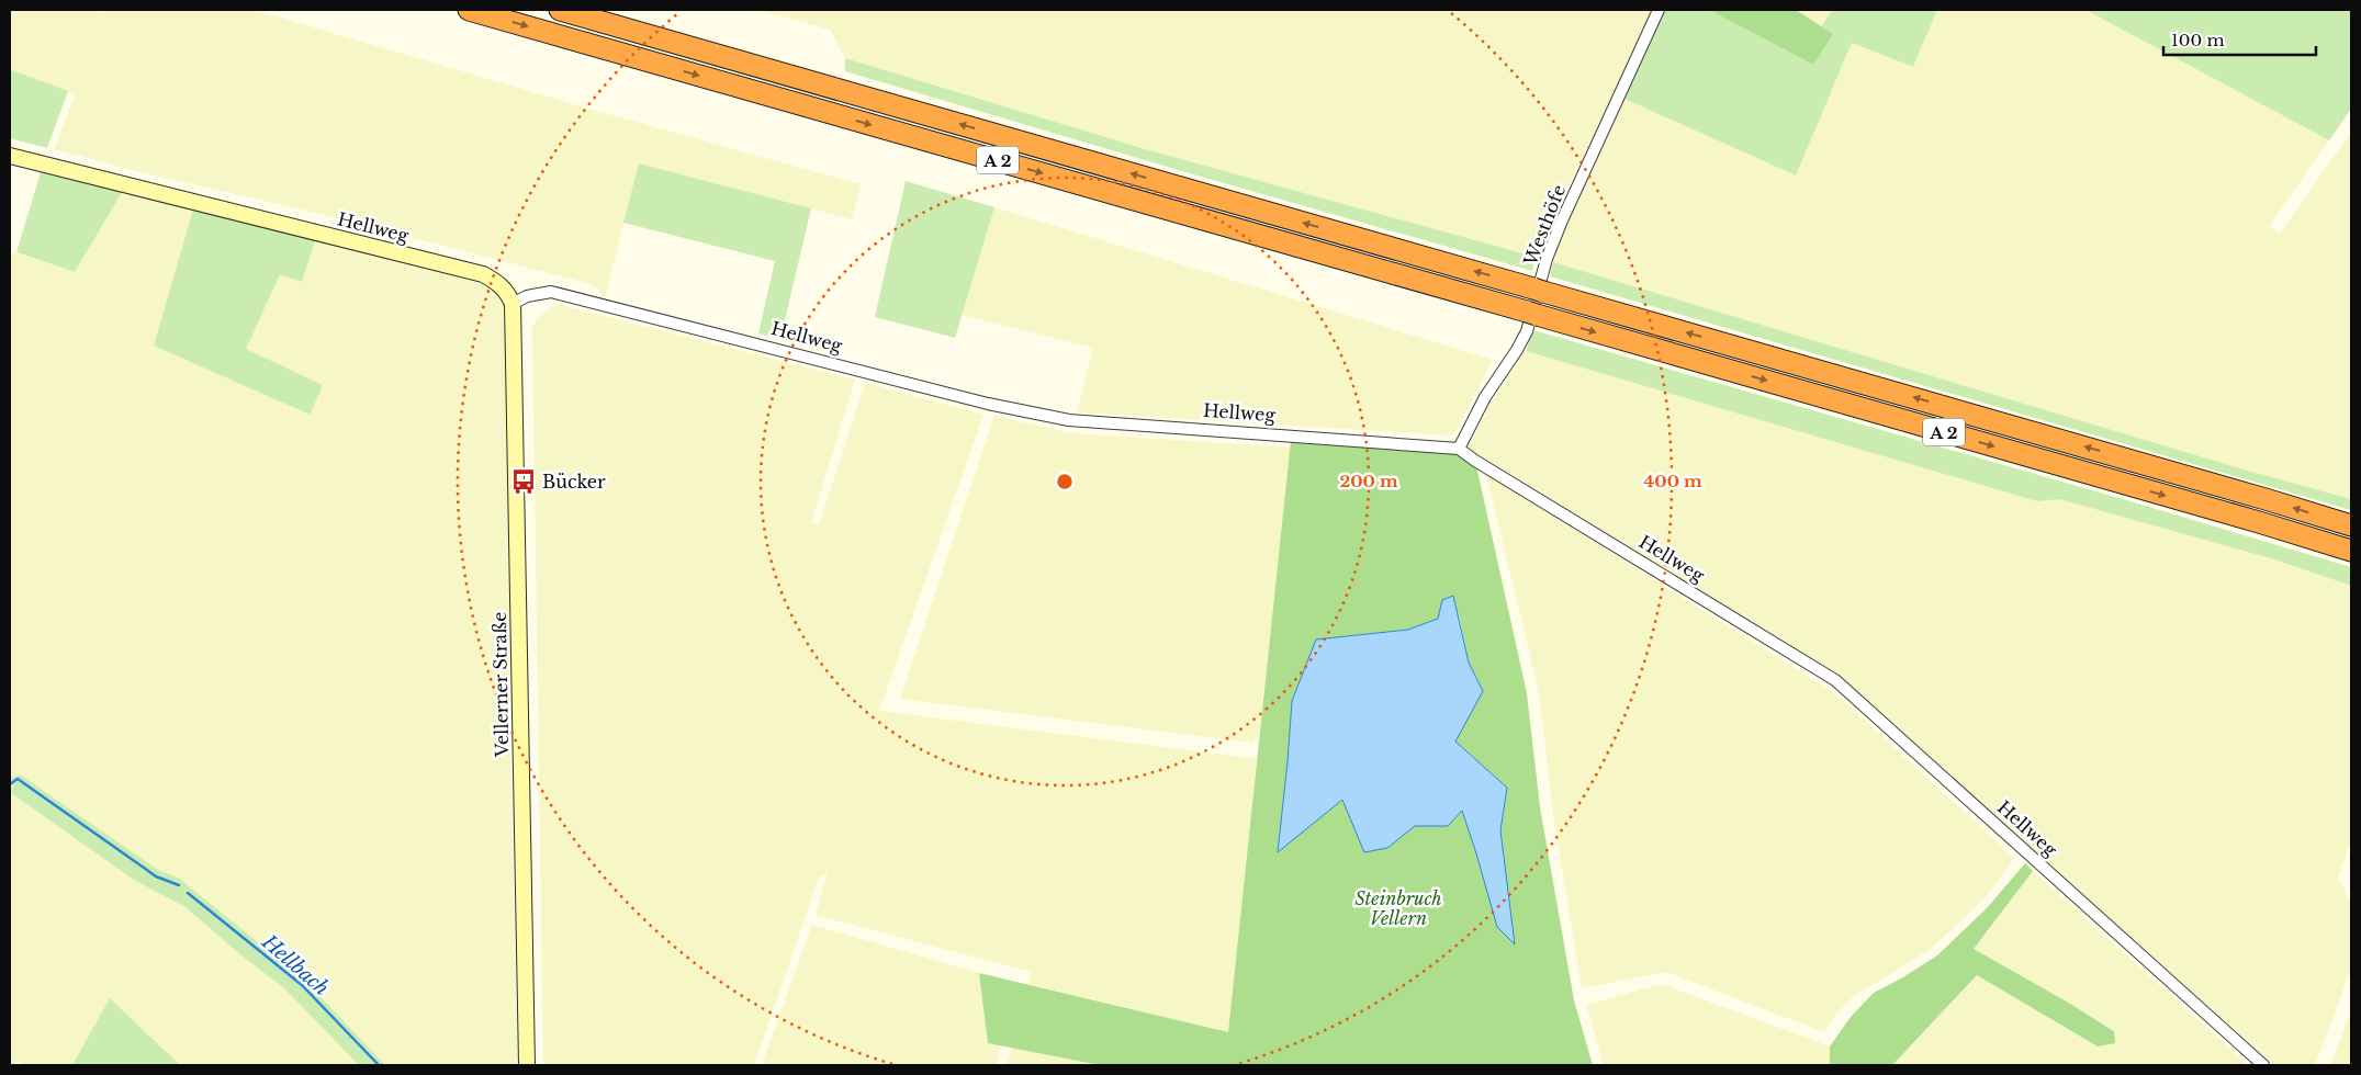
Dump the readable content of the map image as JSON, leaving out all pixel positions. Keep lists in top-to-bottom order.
{
  "streets": {
    "highway": ["A 2"],
    "main road": ["Hellweg", "Vellerner Straße"],
    "street": ["Westhöfe"]
  },
  "crossings": [
    ["Westhöfe", "Hellweg"],
    ["Hellweg", "Vellerner Straße"]
  ],
  "water": ["Hellbach"],
  "parks": ["Steinbruch Vellern"],
  "places": {
    "bus stop": ["Bücker"]
  },
  "scale_bar": "100 m",
  "rings": ["200 m", "400 m"]
}
